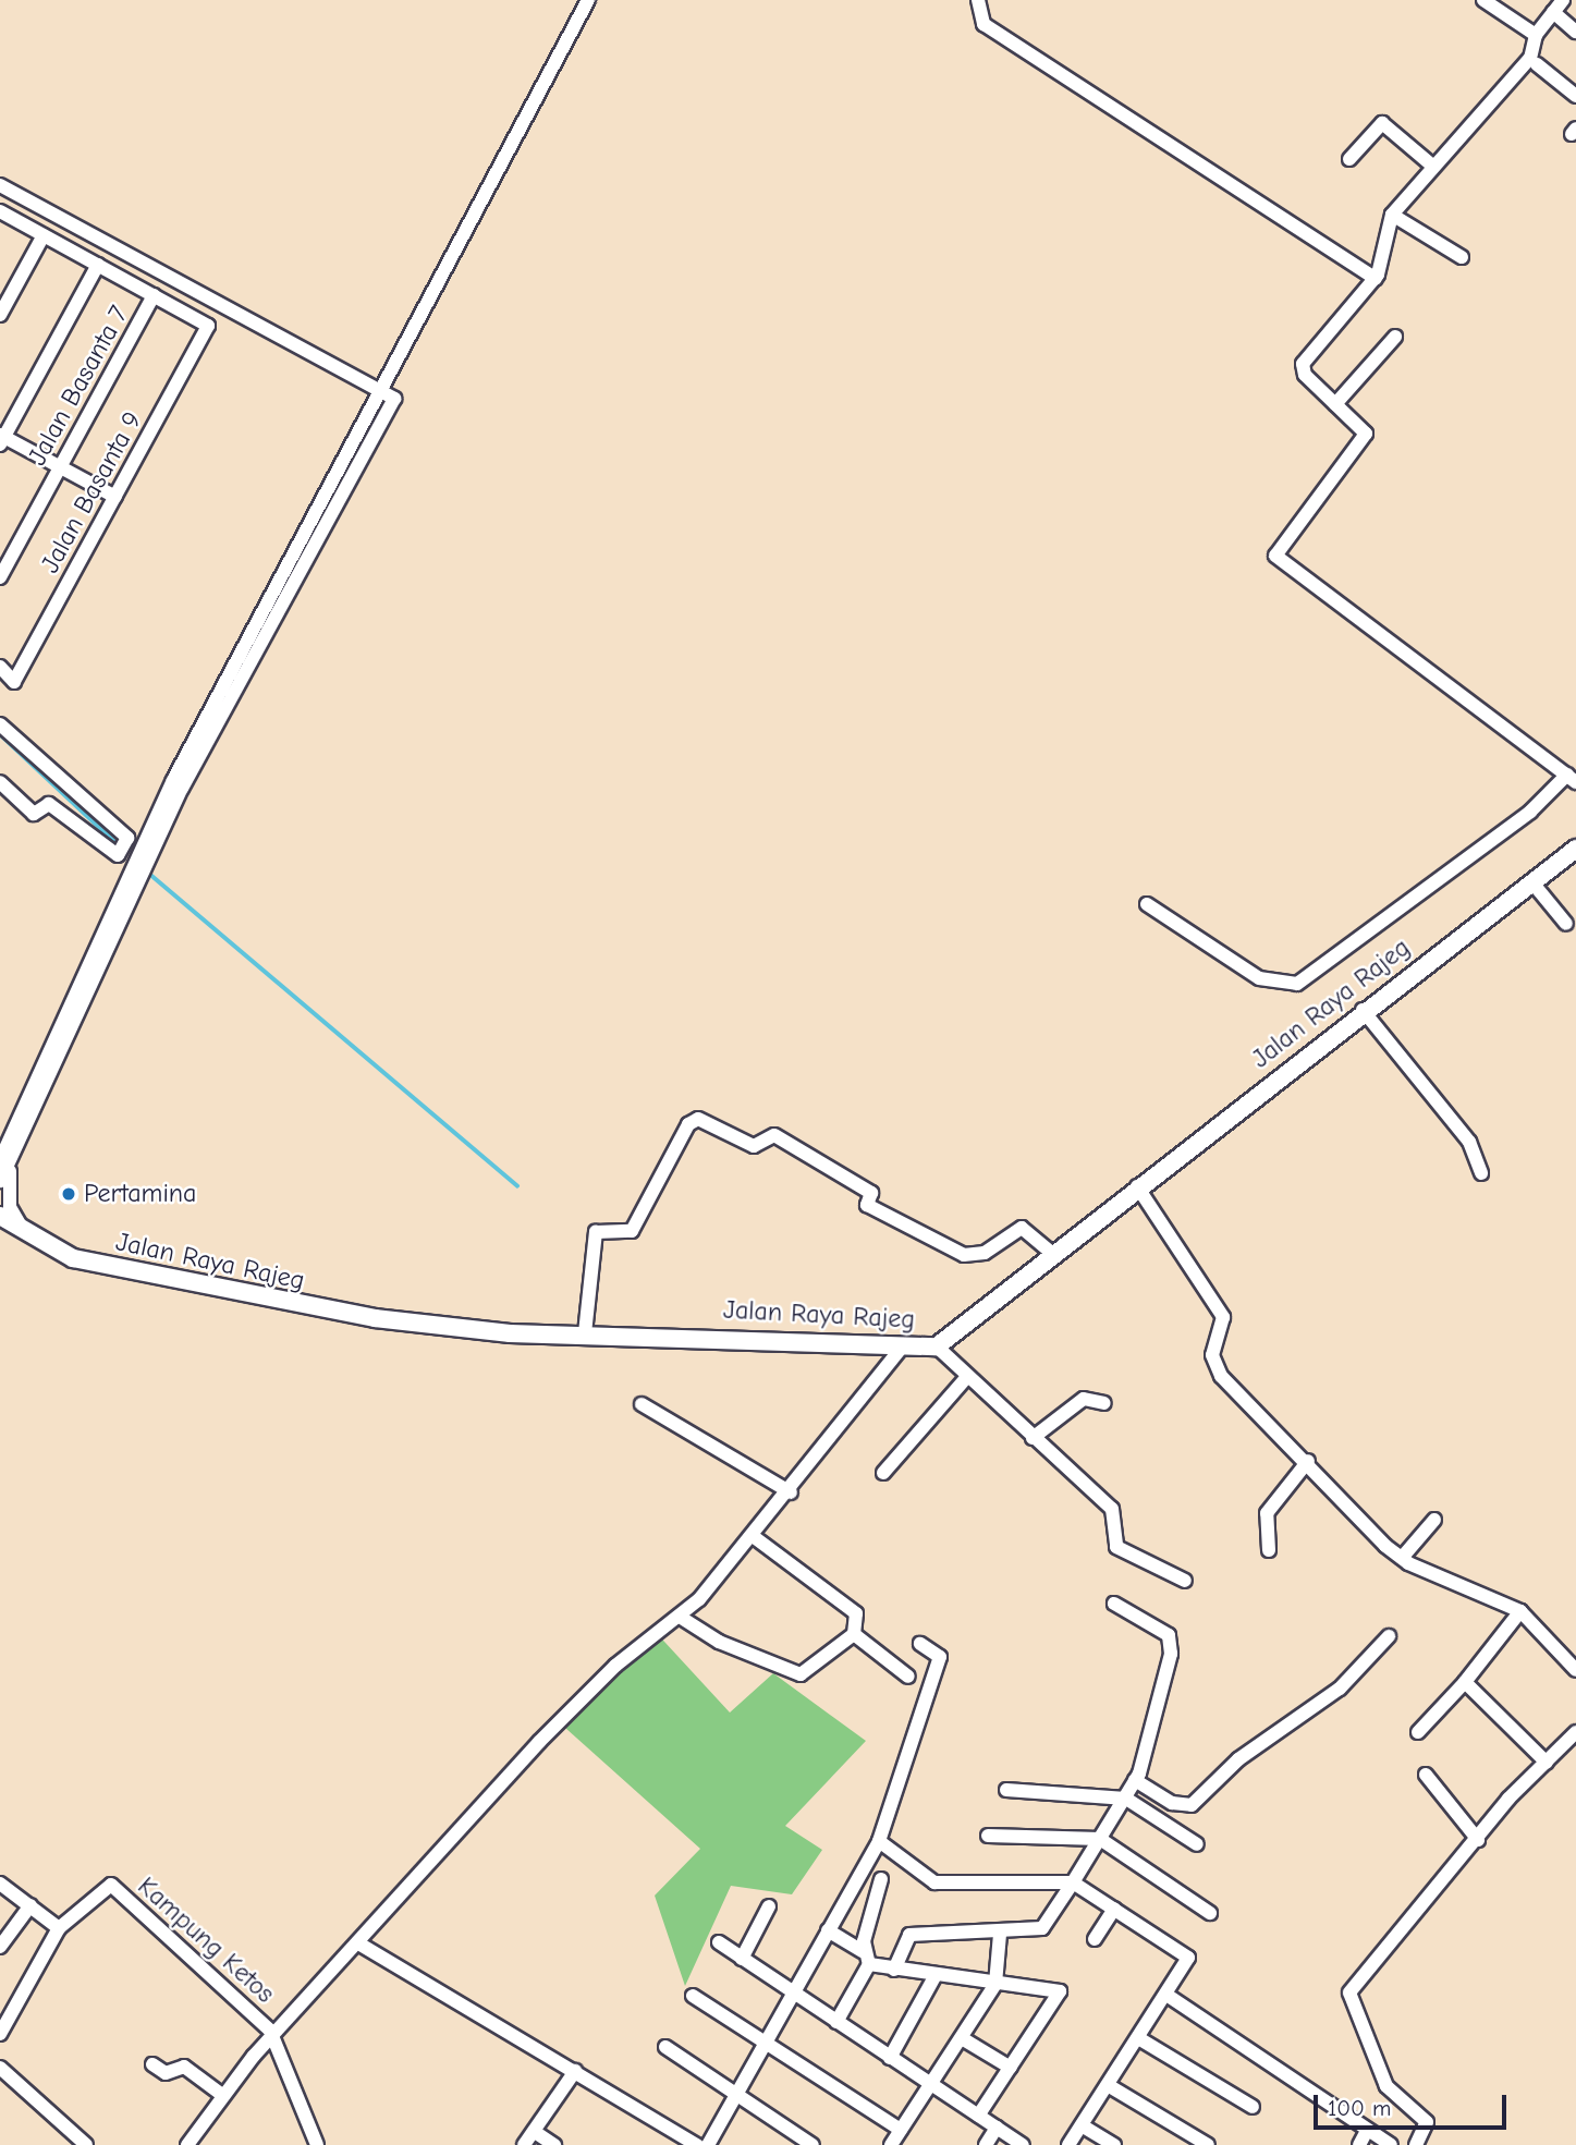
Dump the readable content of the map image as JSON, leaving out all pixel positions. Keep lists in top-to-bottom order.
{
  "streets": {
    "main road": ["Jalan Raya Rajeg"],
    "street": ["Jalan Basanta 7", "Jalan Basanta 9", "Kampung Ketos"]
  },
  "crossings": [
    ["Jalan Basanta 7", "Jalan Basanta 9"]
  ],
  "places": ["Pertamina"],
  "scale_bar": "100 m"
}
